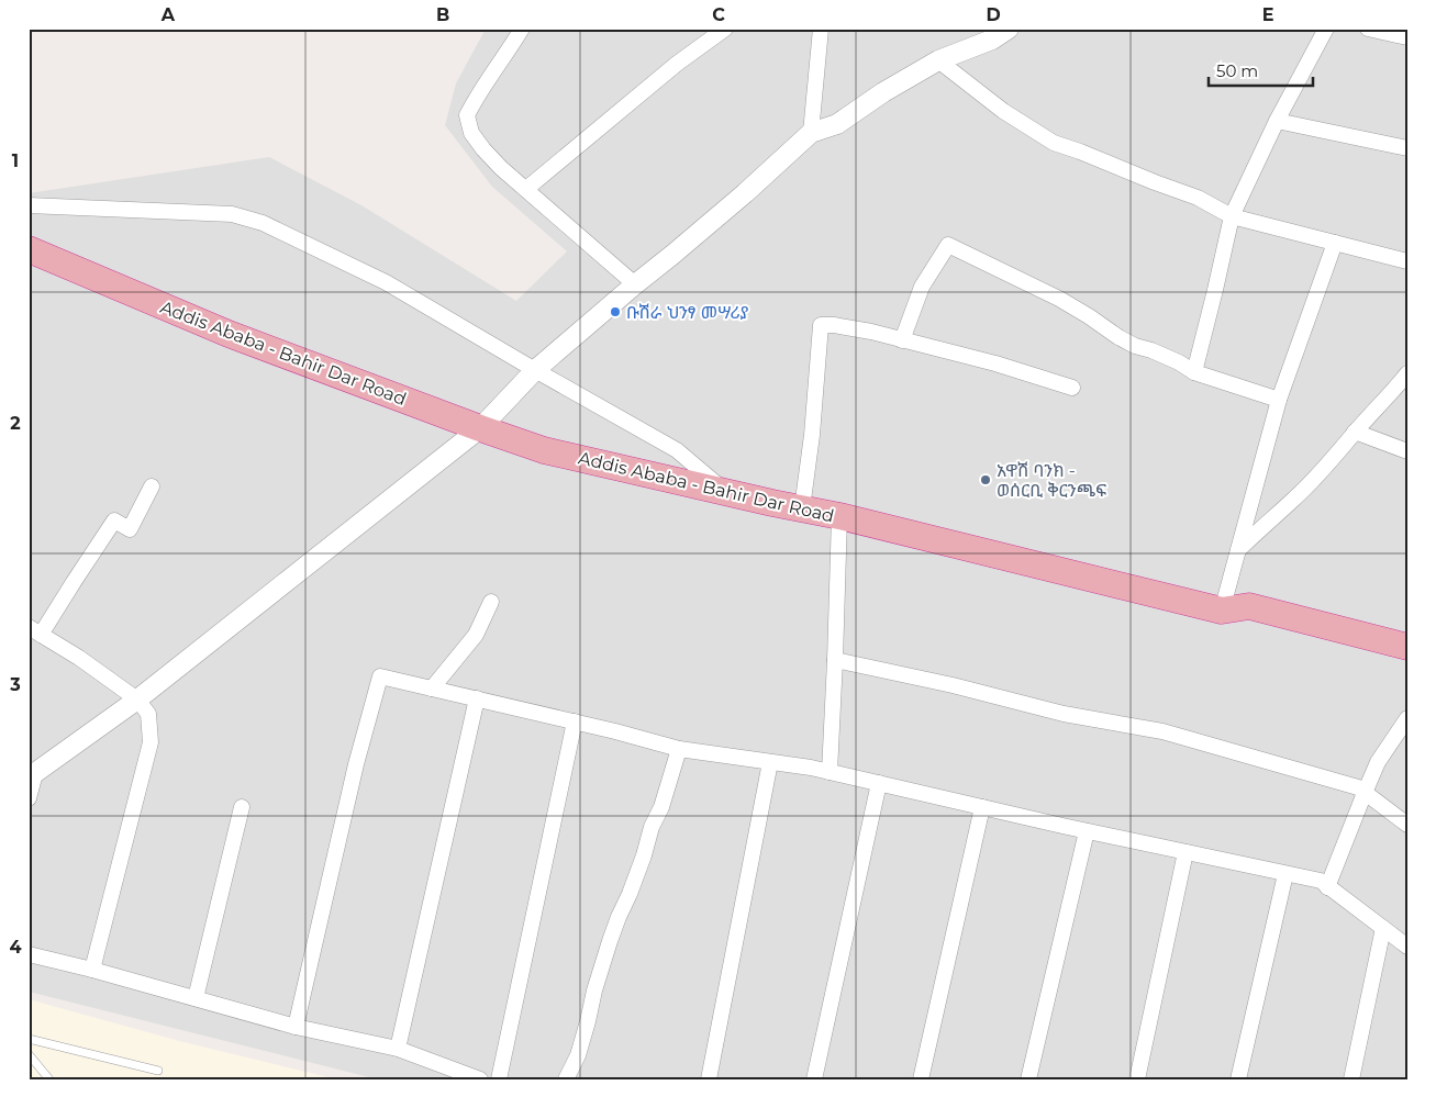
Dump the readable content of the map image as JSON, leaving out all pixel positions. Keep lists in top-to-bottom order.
{
  "streets": {
    "highway": ["Addis Ababa - Bahir Dar Road"]
  },
  "places": ["ቡሽራ ህንፃ መሣሪያ", "አዋሽ ባንክ - ወሰርቢ ቅርንጫፍ"],
  "scale_bar": "50 m",
  "grid": {
    "columns": [
      "A",
      "B",
      "C",
      "D",
      "E"
    ],
    "rows": [
      "1",
      "2",
      "3",
      "4"
    ]
  }
}
